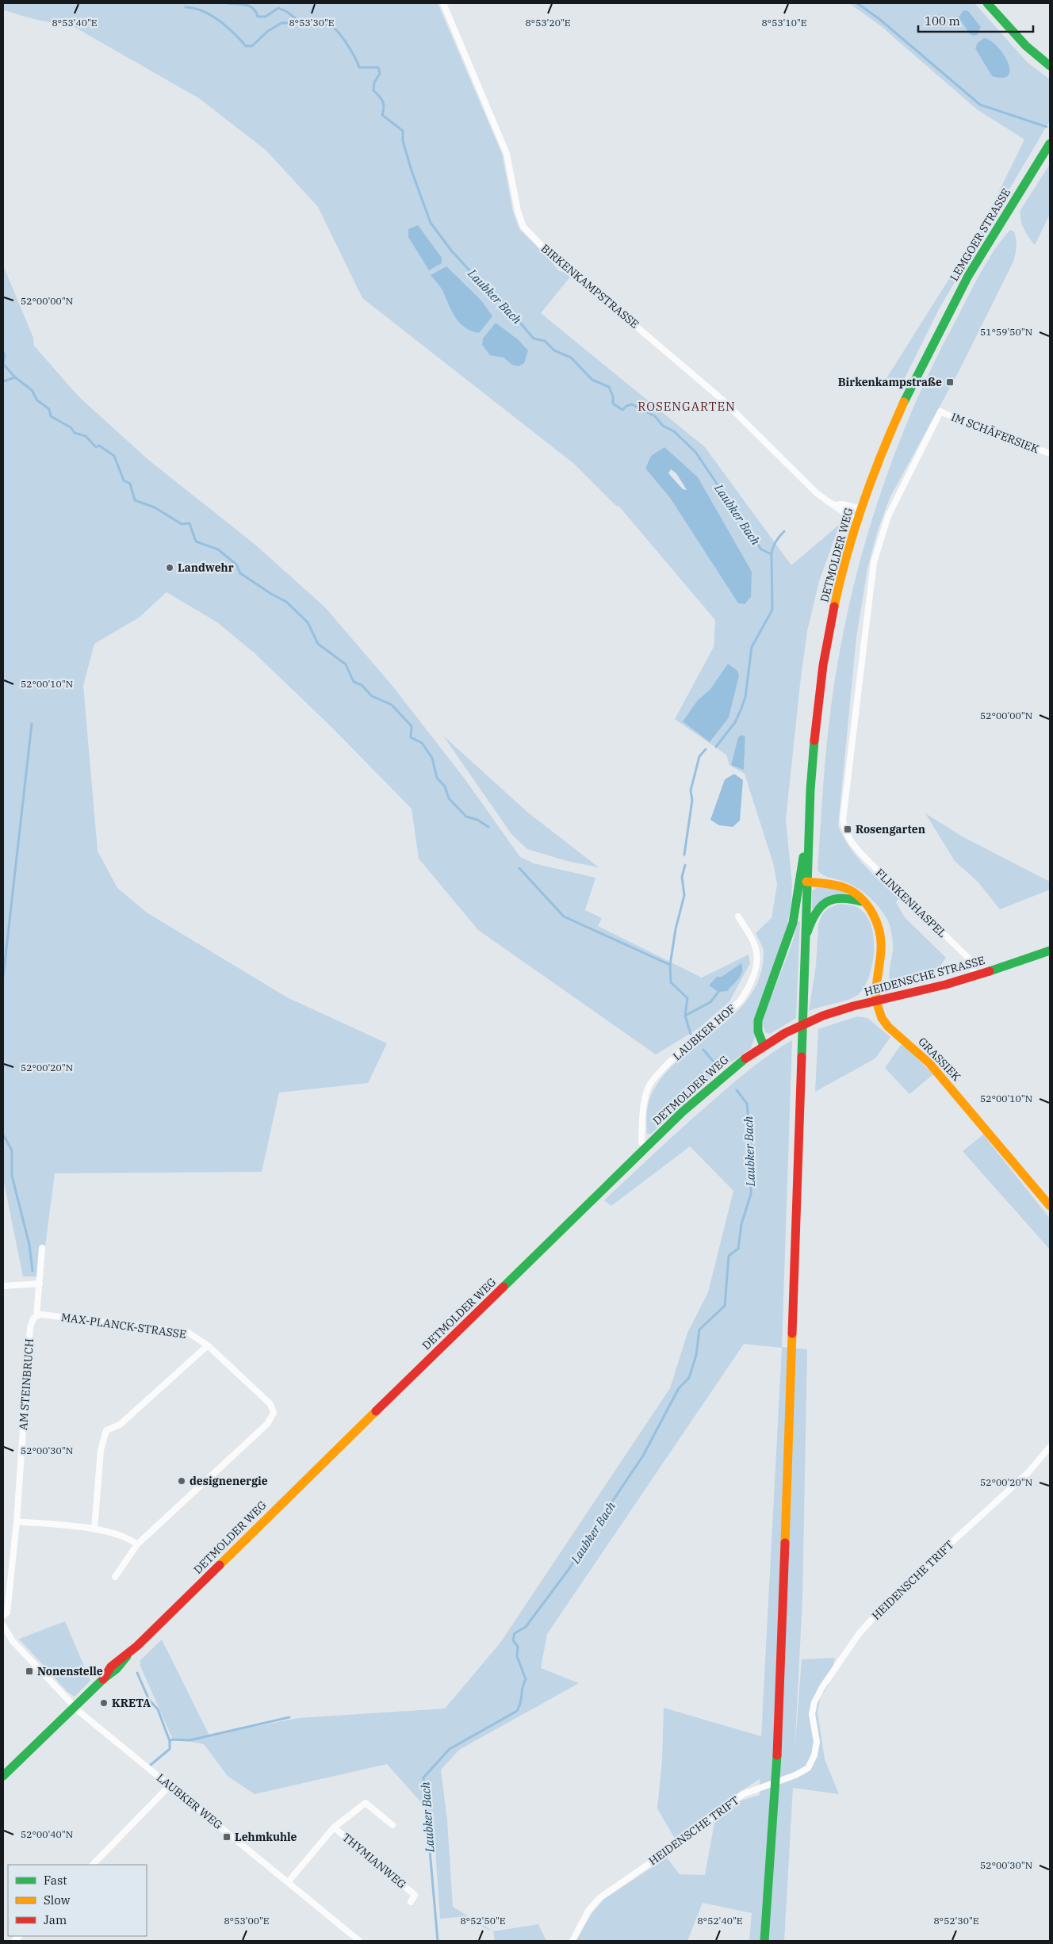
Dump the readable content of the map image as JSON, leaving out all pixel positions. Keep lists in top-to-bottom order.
{
  "streets": {
    "main road": [
      "LEMGOER STRASSE",
      "DETMOLDER WEG",
      "HEIDENSCHE STRASSE",
      "GRASSIEK"
    ],
    "street": [
      "BIRKENKAMPSTRASSE",
      "IM SCHÄFERSIEK",
      "FLINKENHASPEL",
      "LAUBKER HOF",
      "MAX-PLANCK-STRASSE",
      "AM STEINBRUCH",
      "HEIDENSCHE TRIFT",
      "LAUBKER WEG",
      "THYMIANWEG"
    ]
  },
  "crossings": [
    ["LEMGOER STRASSE", "DETMOLDER WEG"],
    ["BIRKENKAMPSTRASSE", "DETMOLDER WEG"],
    ["IM SCHÄFERSIEK", "FLINKENHASPEL"],
    ["DETMOLDER WEG", "HEIDENSCHE STRASSE"],
    ["DETMOLDER WEG", "LAUBKER HOF"],
    ["DETMOLDER WEG", "GRASSIEK"],
    ["DETMOLDER WEG", "LAUBKER WEG"],
    ["FLINKENHASPEL", "HEIDENSCHE STRASSE"],
    ["HEIDENSCHE STRASSE", "GRASSIEK"],
    ["MAX-PLANCK-STRASSE", "AM STEINBRUCH"]
  ],
  "districts": ["ROSENGARTEN"],
  "water": ["Laubker Bach"],
  "places": {
    "transit": [
      "Birkenkampstraße",
      "Rosengarten",
      "Nonenstelle",
      "Lehmkuhle"
    ],
    "other": ["Landwehr", "designenergie", "KRETA"]
  },
  "legend": ["Fast", "Slow", "Jam"],
  "scale_bar": "100 m",
  "coordinates": [
    "8°53'30\"E",
    "8°53'10\"E",
    "8°53'40\"E",
    "8°53'20\"E",
    "52°00'00\"N",
    "51°59'50\"N",
    "52°00'10\"N",
    "52°00'20\"N",
    "52°00'30\"N",
    "52°00'40\"N",
    "8°53'00\"E",
    "8°52'50\"E",
    "8°52'40\"E",
    "8°52'30\"E"
  ]
}
